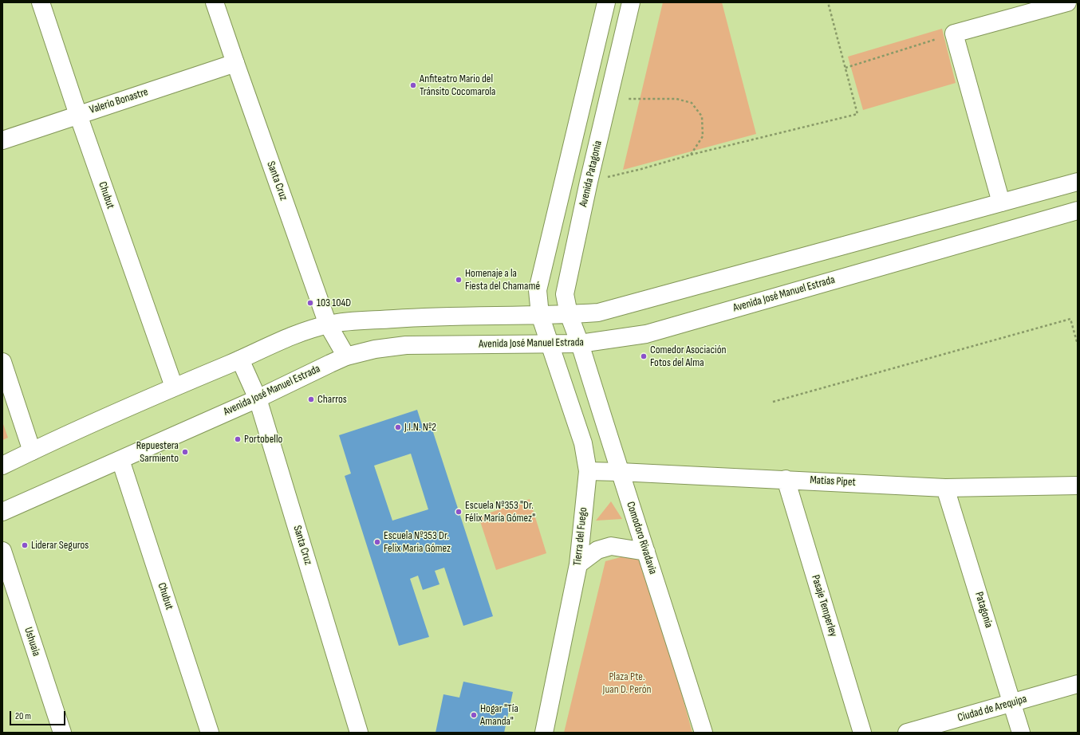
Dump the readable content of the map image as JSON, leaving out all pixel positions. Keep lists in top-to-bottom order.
{
  "streets": {
    "street": [
      "Valerio Bonastre",
      "Avenida Patagonia",
      "Santa Cruz",
      "Chubut",
      "Avenida José Manuel Estrada",
      "Matias Pipet",
      "Tierra del Fuego",
      "Comodoro Rivadavia",
      "Pasaje Temperley",
      "Patagonia",
      "Ushuaia",
      "Ciudad de Arequipa"
    ]
  },
  "crossings": [
    ["Valerio Bonastre", "Santa Cruz"],
    ["Valerio Bonastre", "Chubut"],
    ["Avenida Patagonia", "Avenida José Manuel Estrada"],
    ["Avenida Patagonia", "Comodoro Rivadavia"],
    ["Santa Cruz", "Avenida José Manuel Estrada"],
    ["Chubut", "Avenida José Manuel Estrada"],
    ["Avenida José Manuel Estrada", "Tierra del Fuego"],
    ["Avenida José Manuel Estrada", "Comodoro Rivadavia"],
    ["Matias Pipet", "Tierra del Fuego"],
    ["Matias Pipet", "Comodoro Rivadavia"],
    ["Matias Pipet", "Pasaje Temperley"],
    ["Matias Pipet", "Patagonia"],
    ["Patagonia", "Ciudad de Arequipa"]
  ],
  "parks": ["Plaza Pte. Juan D. Perón"],
  "places": [
    "Anfiteatro Mario del Tránsito Cocomarola",
    "Homenaje a la Fiesta del Chamamé",
    "103 104D",
    "Comedor Asociación Fotos del Alma",
    "Charros",
    "J.I.N. Nº2",
    "Portobello",
    "Repuestera Sarmiento",
    "Escuela Nº353 \"Dr. Félix María Gómez\"",
    "Escuela Nº353 Dr. Felix Maria Gómez",
    "Liderar Seguros",
    "Hogar \"Tía Amanda\""
  ],
  "scale_bar": "20 m"
}
